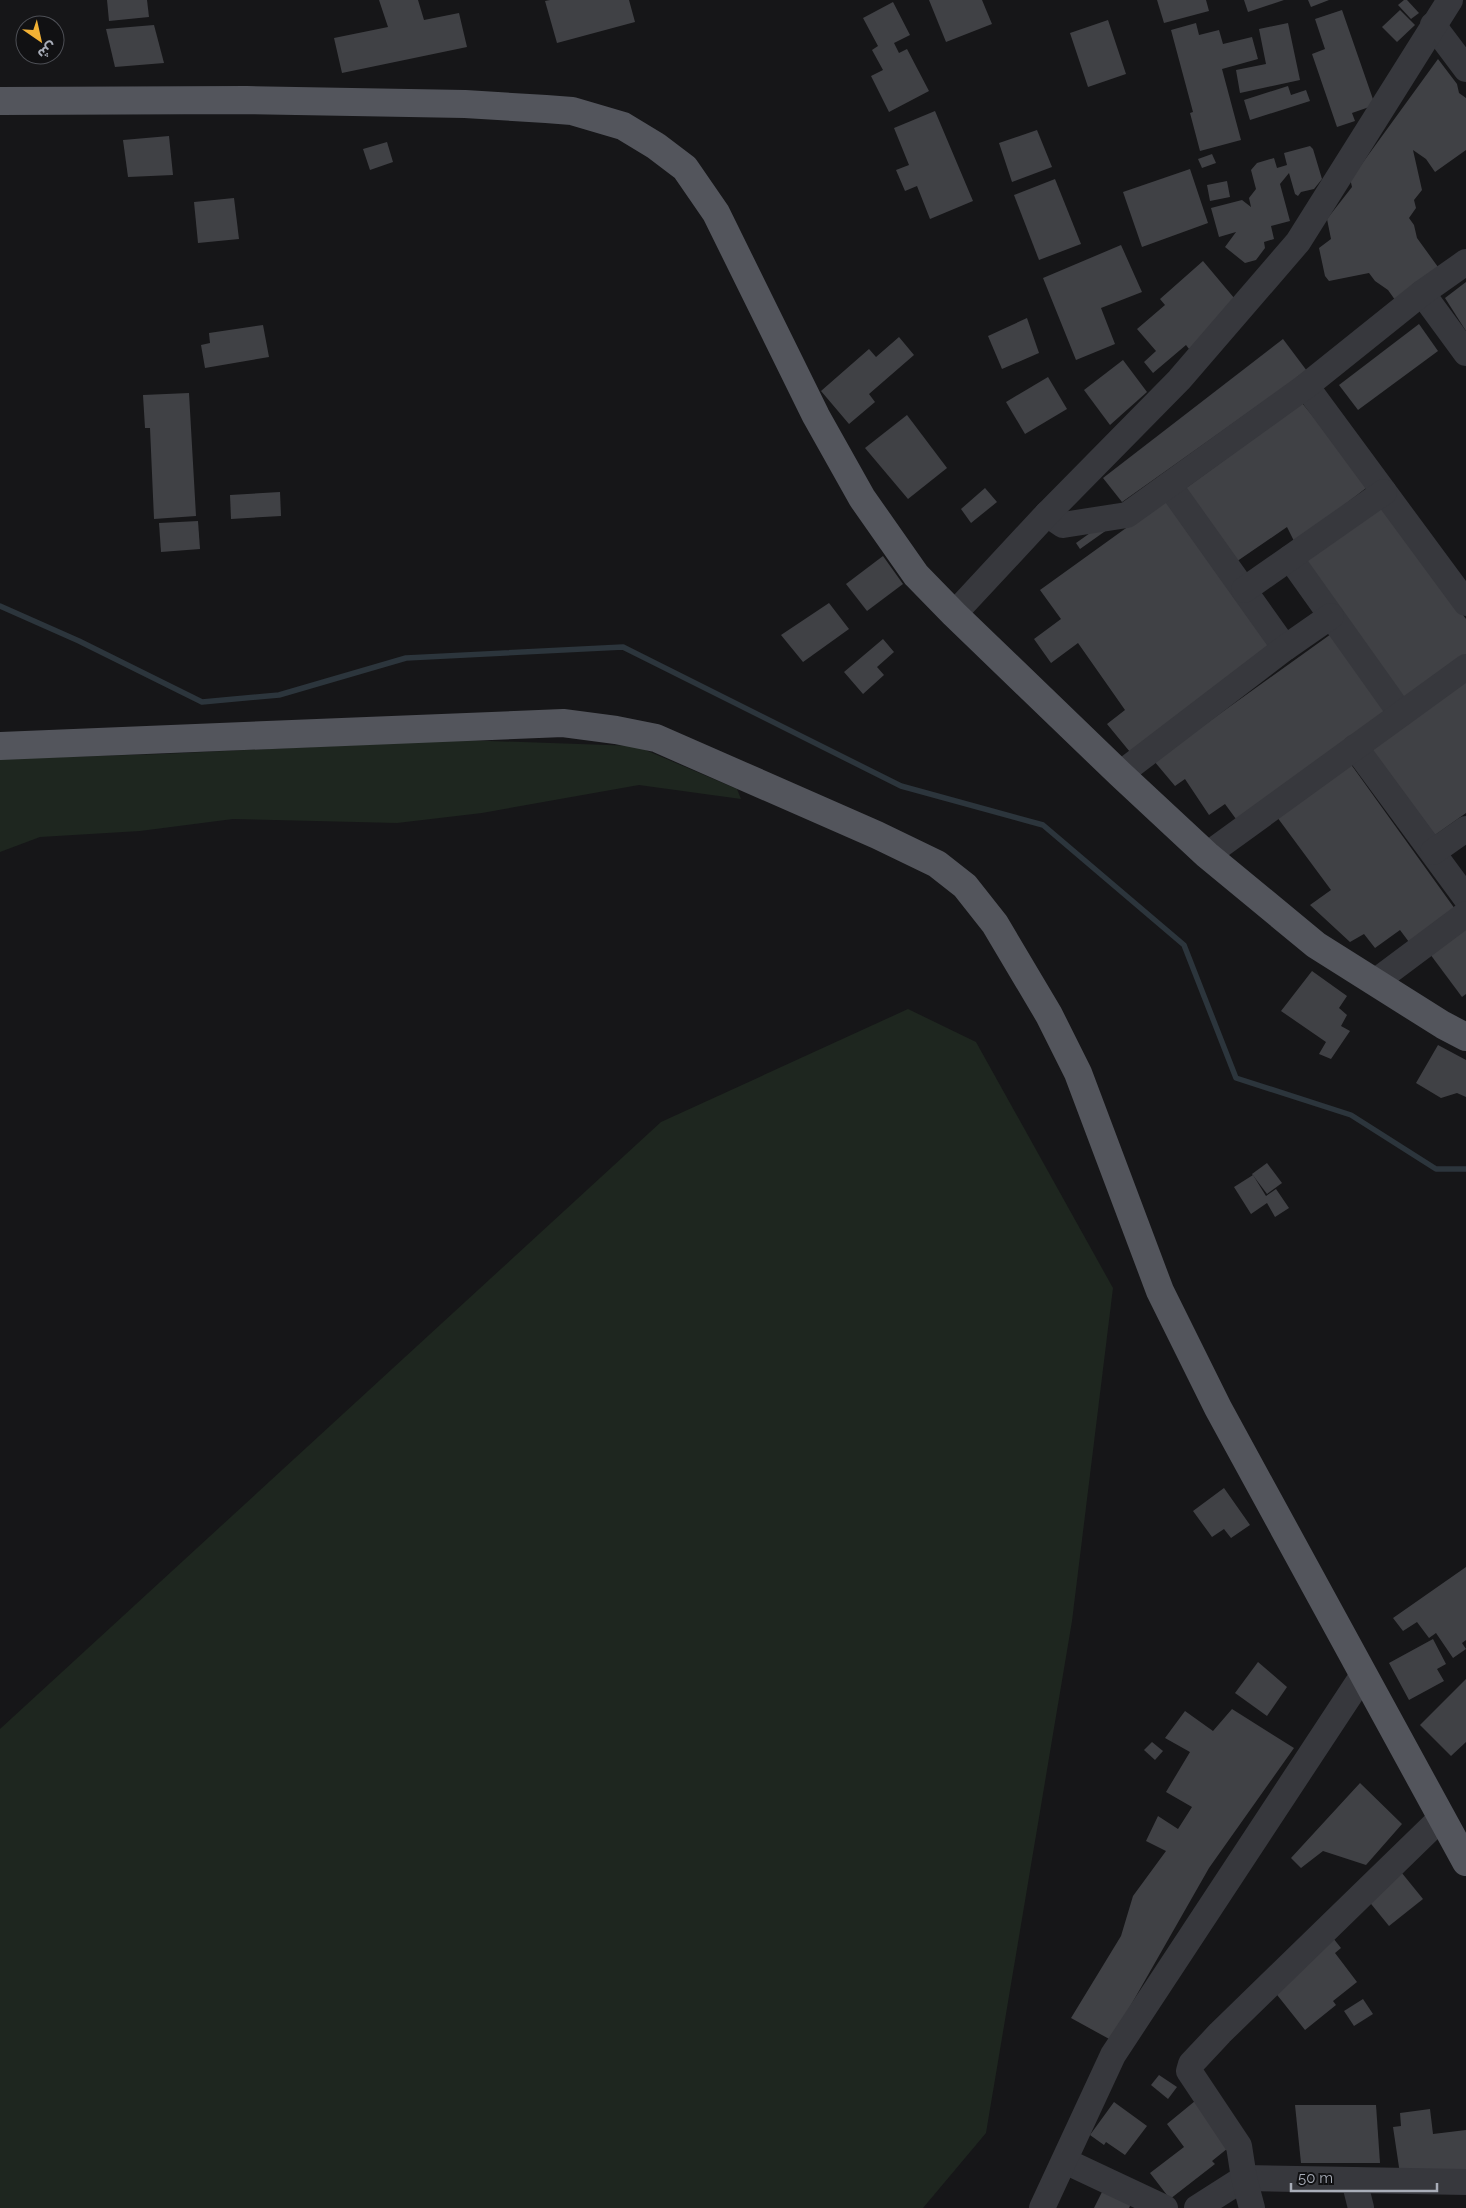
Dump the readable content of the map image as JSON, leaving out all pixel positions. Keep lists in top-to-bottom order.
{
  "scale_bar": "50 m",
  "north": "bottom right"
}
